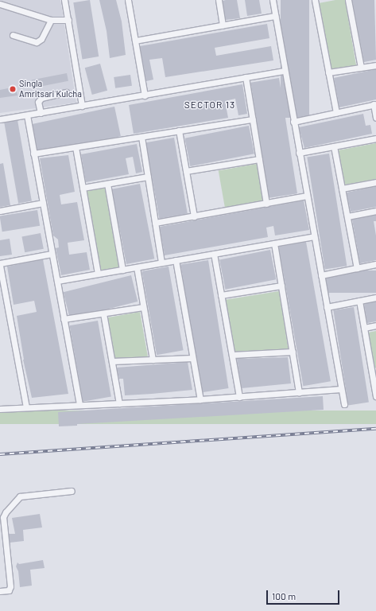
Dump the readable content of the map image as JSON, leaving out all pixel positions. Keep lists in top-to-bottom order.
{
  "districts": ["SECTOR 13"],
  "places": ["Singla Amritsari Kulcha"],
  "scale_bar": "100 m"
}
